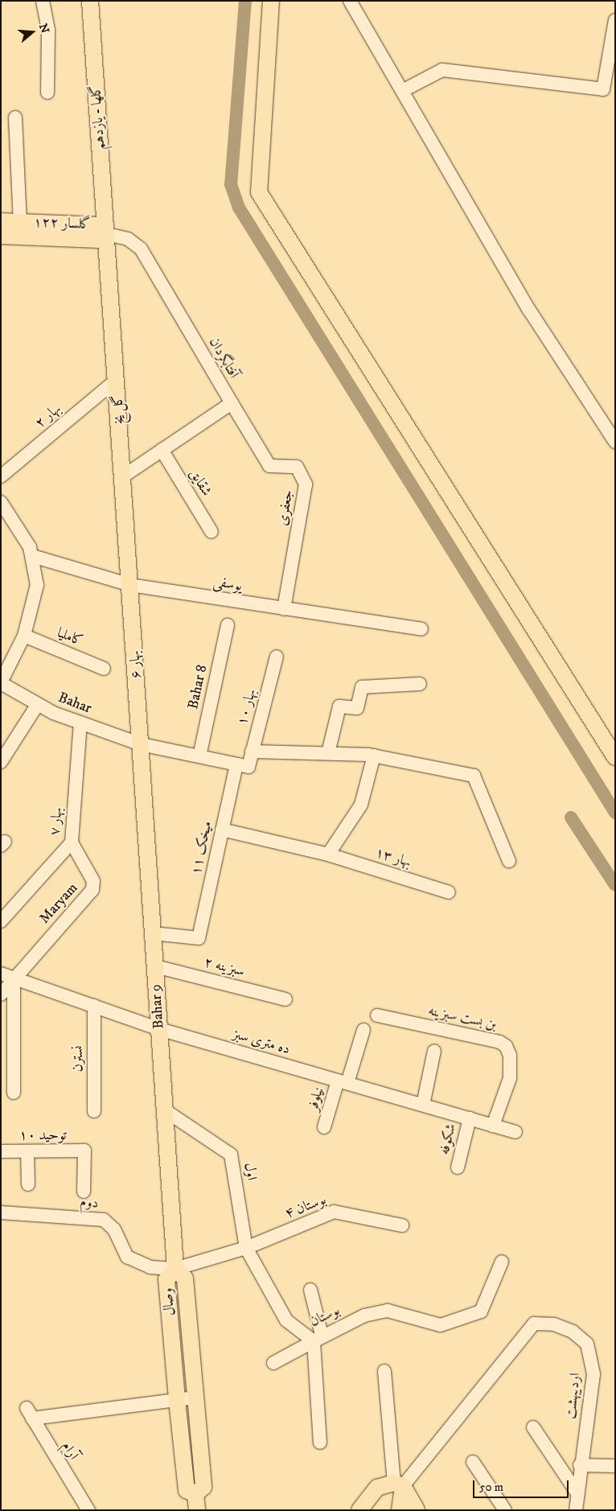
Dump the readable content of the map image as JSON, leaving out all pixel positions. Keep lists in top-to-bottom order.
{
  "streets": {
    "main road": [
      "گلها - یازدهم",
      "گلسار ۱۲۲",
      "گل یخ",
      "بهار ۶",
      "Bahar 9",
      "وصال"
    ],
    "street": [
      "آفتابگردان",
      "بهار ۲",
      "شقایق",
      "جعفری",
      "یوسفی",
      "کاملیا",
      "Bahar 8",
      "Bahar",
      "بهار ۱۰",
      "بهار ۷",
      "میخک ۱۱",
      "بهار ۱۳",
      "Maryam",
      "سبزینه ۲",
      "بن بست سبزینه",
      "ده متری سبز",
      "نسترن",
      "نیلوفر",
      "توحید ۱۰",
      "شکوفه",
      "اول",
      "دوم",
      "بوستان ۴",
      "بوستان",
      "اردیبهشت",
      "آرام"
    ]
  },
  "crossings": [
    ["گلها - یازدهم", "گلسار ۱۲۲"],
    ["گلها - یازدهم", "آفتابگردان"],
    ["گلها - یازدهم", "گل یخ"],
    ["گلسار ۱۲۲", "آفتابگردان"],
    ["گلسار ۱۲۲", "گل یخ"],
    ["آفتابگردان", "گل یخ"],
    ["آفتابگردان", "جعفری"],
    ["گل یخ", "بهار ۲"],
    ["گل یخ", "یوسفی"],
    ["گل یخ", "بهار ۶"],
    ["جعفری", "یوسفی"],
    ["یوسفی", "بهار ۶"],
    ["بهار ۶", "Bahar"],
    ["بهار ۶", "Bahar 9"],
    ["Bahar 8", "Bahar"],
    ["Bahar", "بهار ۱۰"],
    ["Bahar", "بهار ۷"],
    ["Bahar", "میخک ۱۱"],
    ["Bahar", "Bahar 9"],
    ["بهار ۱۰", "میخک ۱۱"],
    ["بهار ۷", "Maryam"],
    ["میخک ۱۱", "بهار ۱۳"],
    ["میخک ۱۱", "Bahar 9"],
    ["Maryam", "ده متری سبز"],
    ["سبزینه ۲", "Bahar 9"],
    ["Bahar 9", "ده متری سبز"],
    ["Bahar 9", "اول"],
    ["Bahar 9", "دوم"],
    ["Bahar 9", "وصال"],
    ["بن بست سبزینه", "ده متری سبز"],
    ["ده متری سبز", "نسترن"],
    ["ده متری سبز", "نیلوفر"],
    ["ده متری سبز", "شکوفه"],
    ["اول", "بوستان ۴"],
    ["اول", "بوستان"],
    ["دوم", "وصال"],
    ["بوستان ۴", "بوستان"],
    ["وصال", "آرام"]
  ],
  "scale_bar": "50 m",
  "north": "right"
}
